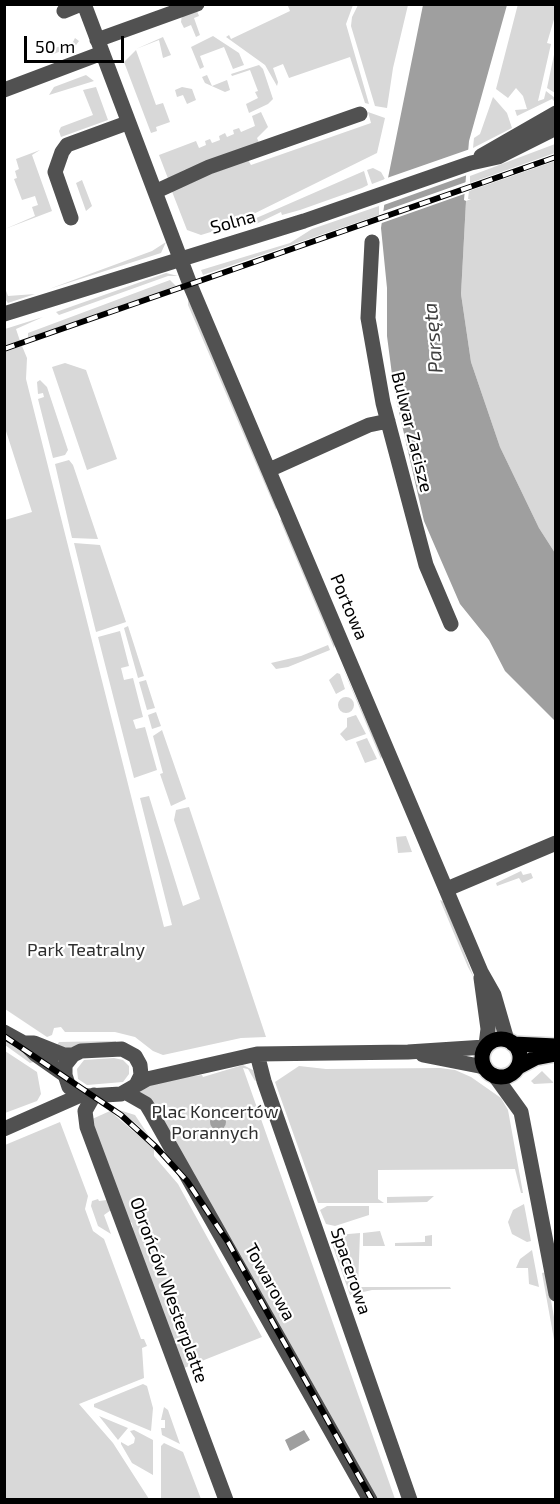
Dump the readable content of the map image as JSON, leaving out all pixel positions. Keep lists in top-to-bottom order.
{
  "streets": {
    "street": [
      "Solna",
      "Bulwar Zacisze",
      "Portowa",
      "Spacerowa",
      "Towarowa",
      "Obrońców Westerplatte"
    ]
  },
  "crossings": [
    ["Solna", "Portowa"]
  ],
  "water": ["Parsęta"],
  "parks": ["Park Teatralny", "Plac Koncertów Porannych"],
  "scale_bar": "50 m"
}
